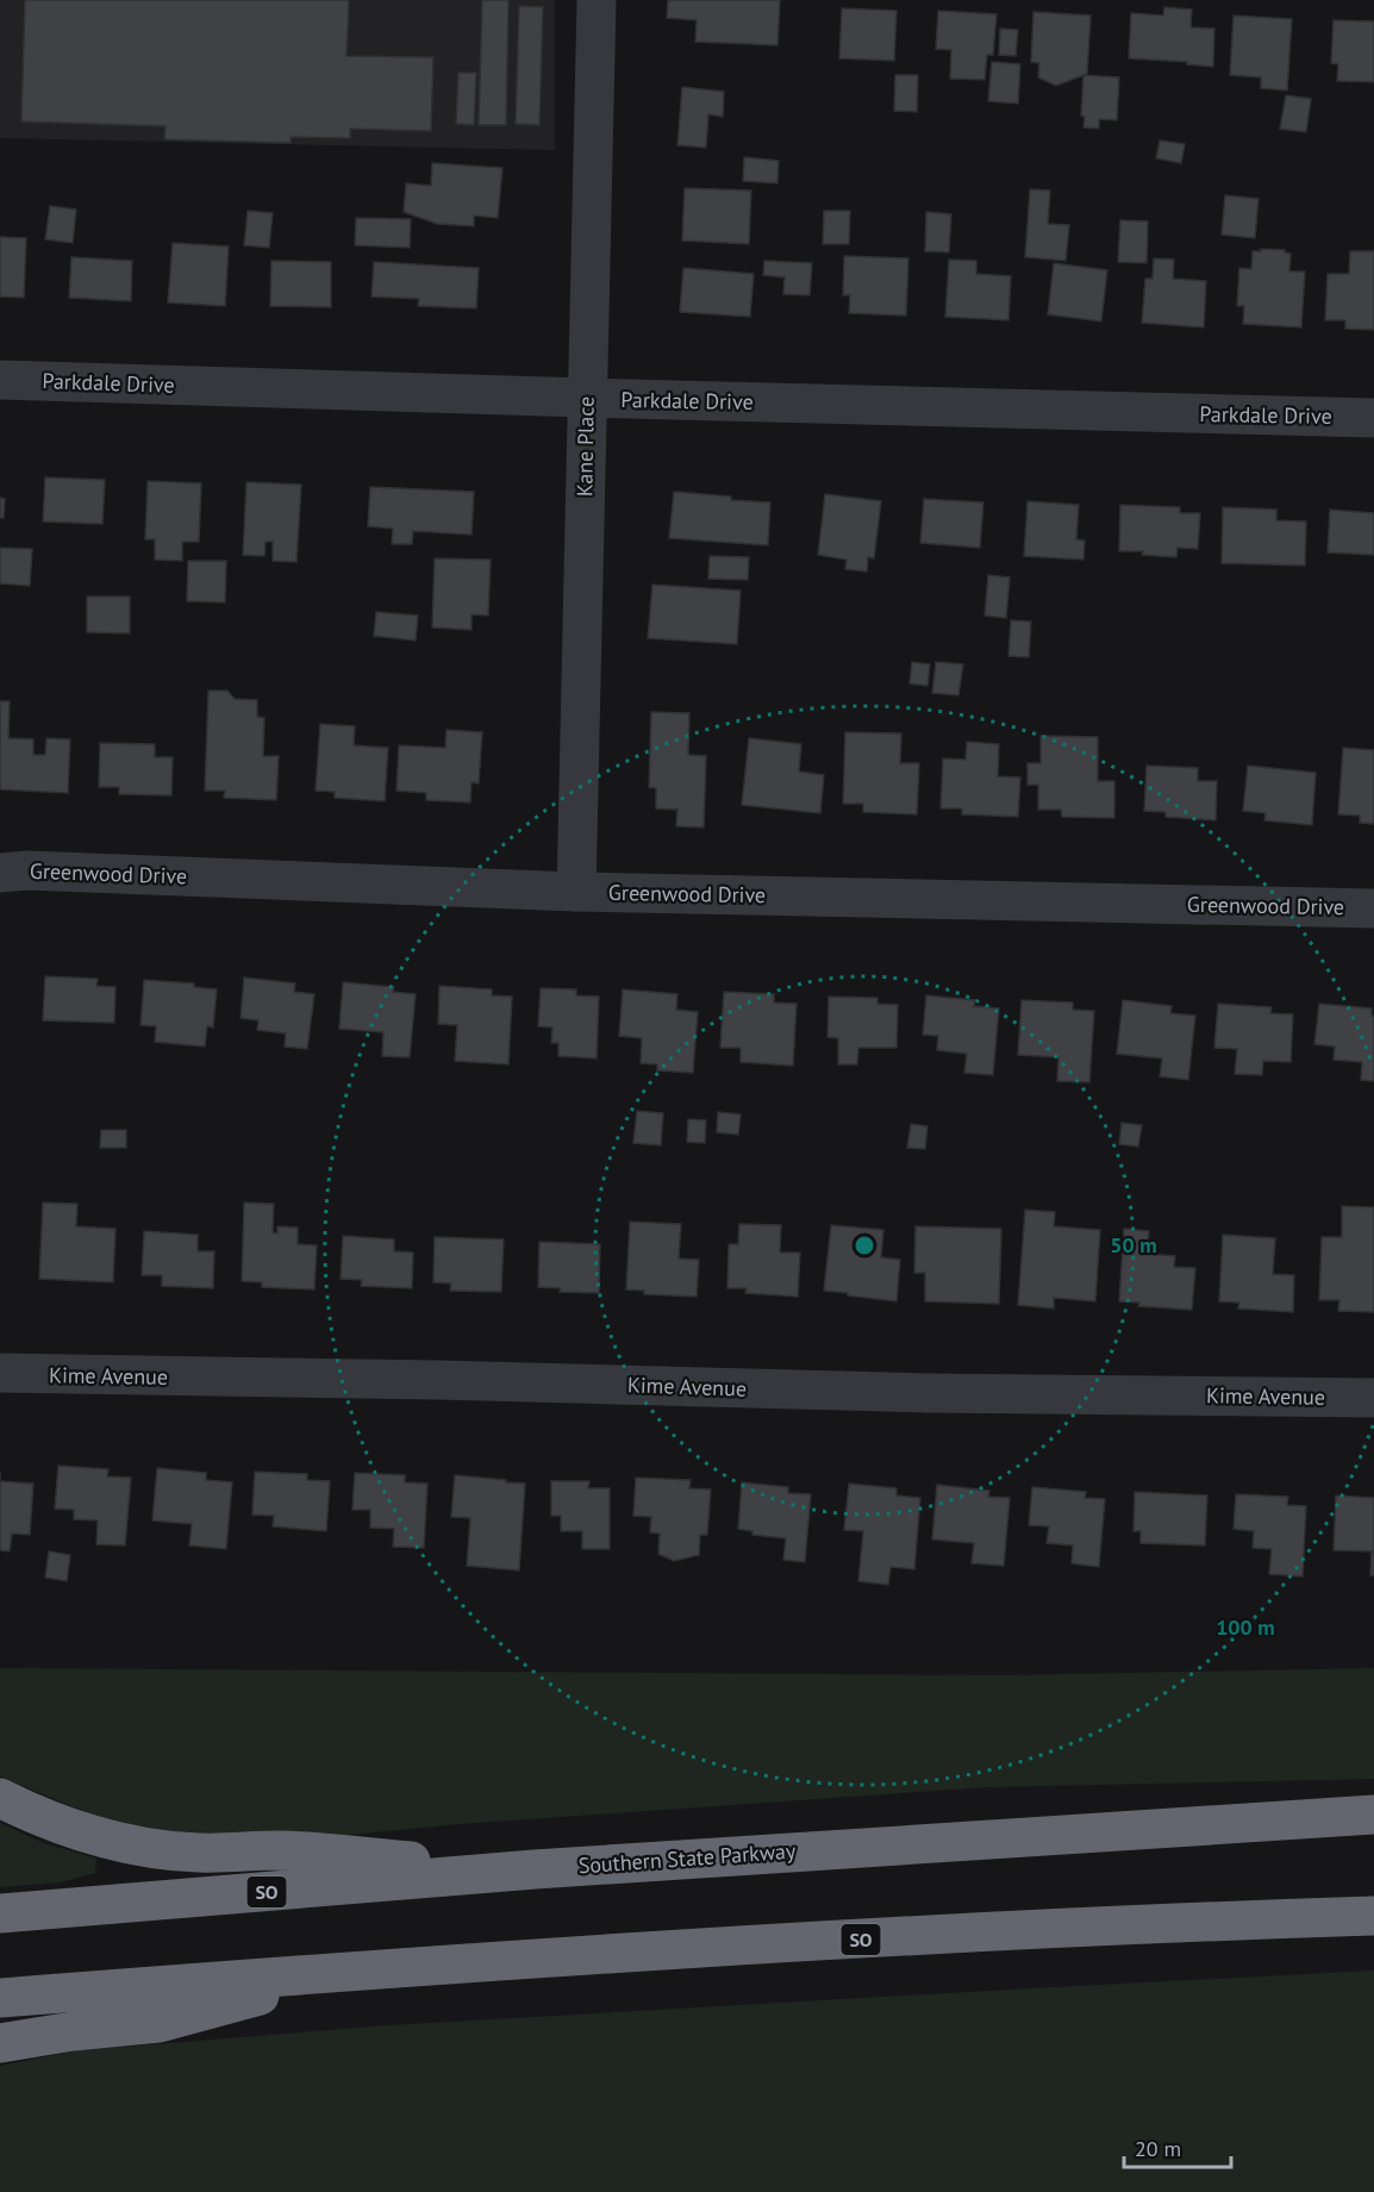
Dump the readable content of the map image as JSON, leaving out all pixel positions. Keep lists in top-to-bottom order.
{
  "streets": {
    "highway": ["Southern State Parkway", "SO"],
    "street": [
      "Parkdale Drive",
      "Kane Place",
      "Greenwood Drive",
      "Kime Avenue"
    ]
  },
  "crossings": [
    ["Parkdale Drive", "Kane Place"],
    ["Kane Place", "Greenwood Drive"]
  ],
  "scale_bar": "20 m",
  "rings": ["50 m", "100 m"]
}
